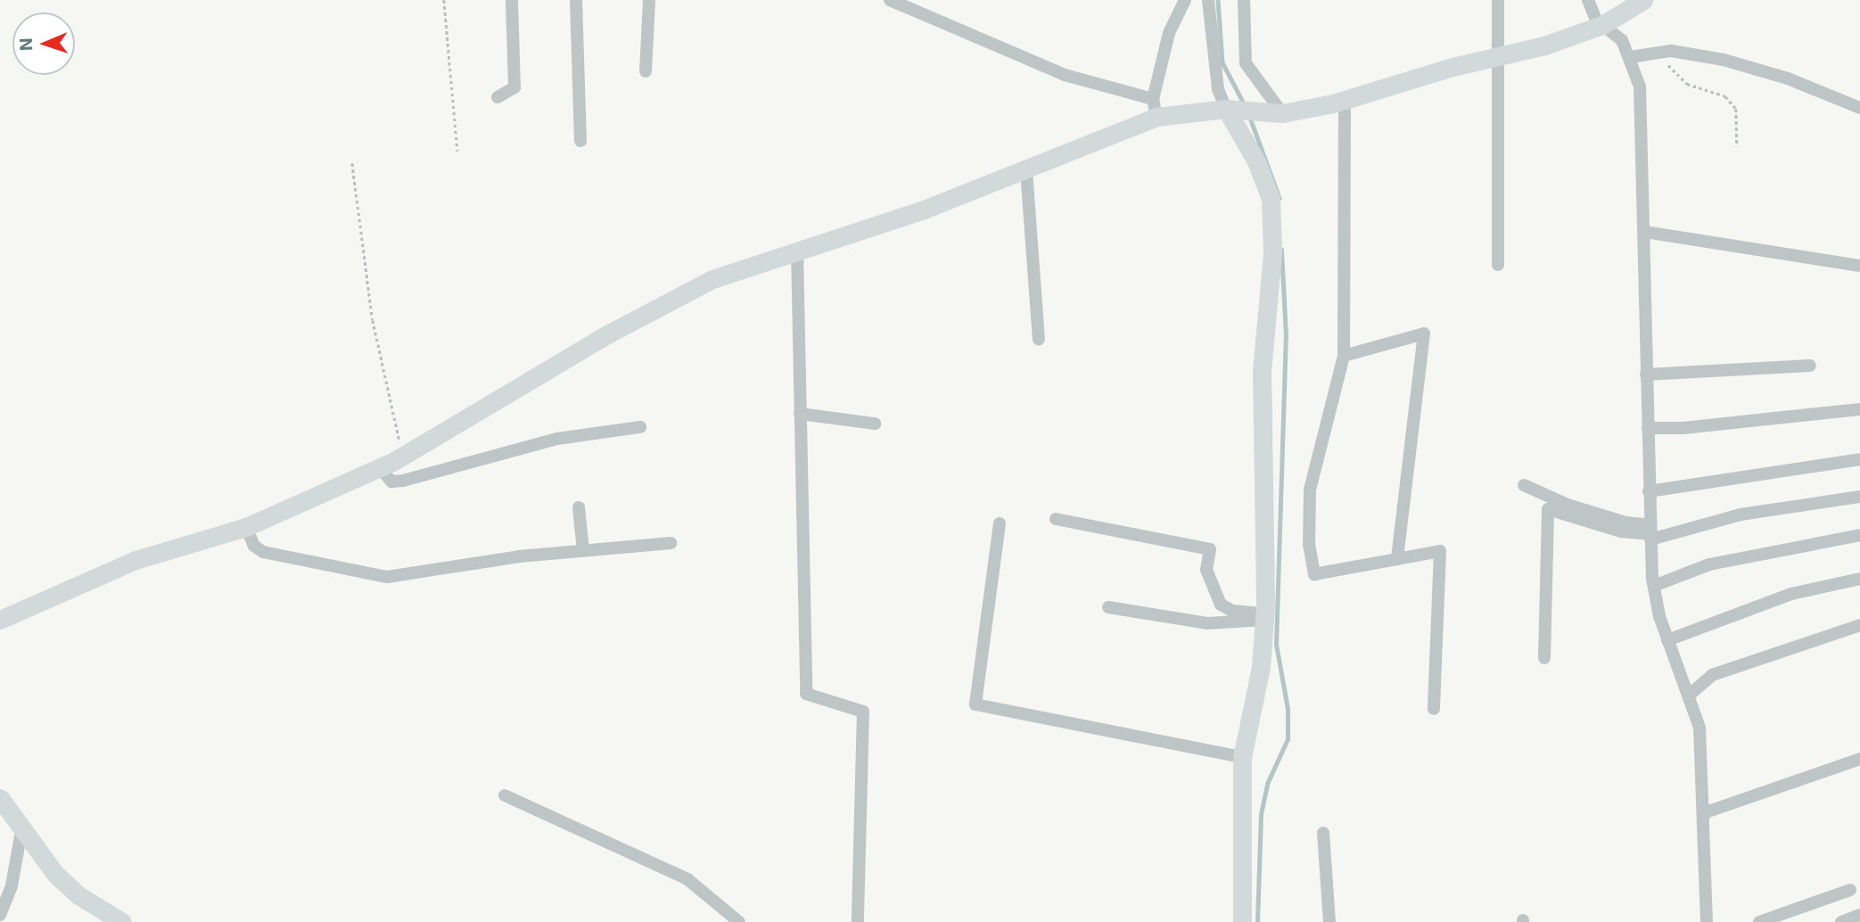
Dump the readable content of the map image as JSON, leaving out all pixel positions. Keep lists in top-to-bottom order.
{
  "north": "left"
}
